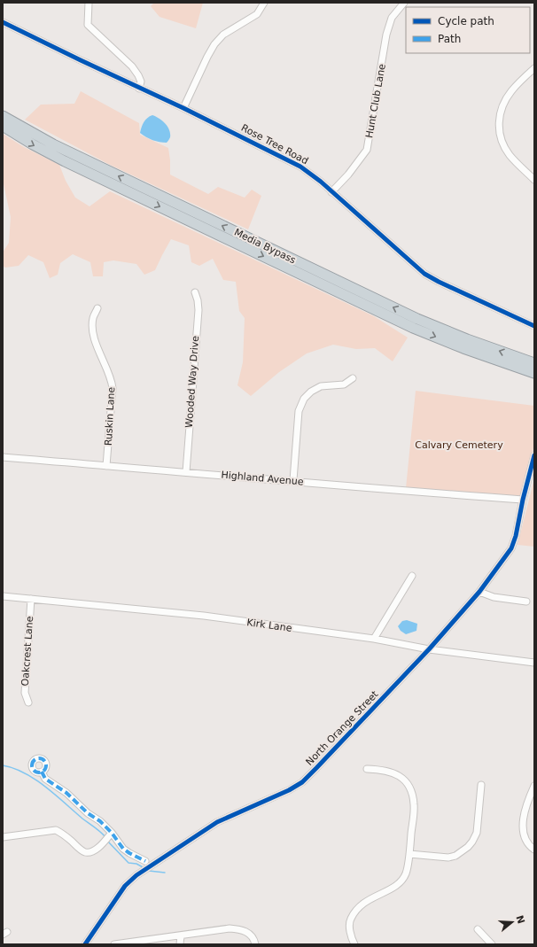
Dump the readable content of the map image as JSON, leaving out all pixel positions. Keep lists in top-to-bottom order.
{
  "streets": {
    "highway": ["Media Bypass"],
    "street": [
      "Hunt Club Lane",
      "Rose Tree Road",
      "Wooded Way Drive",
      "Ruskin Lane",
      "Highland Avenue",
      "Kirk Lane",
      "Oakcrest Lane",
      "North Orange Street"
    ]
  },
  "crossings": [
    ["Hunt Club Lane", "Rose Tree Road"],
    ["Wooded Way Drive", "Highland Avenue"],
    ["Ruskin Lane", "Highland Avenue"],
    ["Highland Avenue", "North Orange Street"],
    ["Kirk Lane", "Oakcrest Lane"],
    ["Kirk Lane", "North Orange Street"]
  ],
  "parks": ["Calvary Cemetery"],
  "legend": ["Cycle path", "Path"],
  "north": "right"
}
